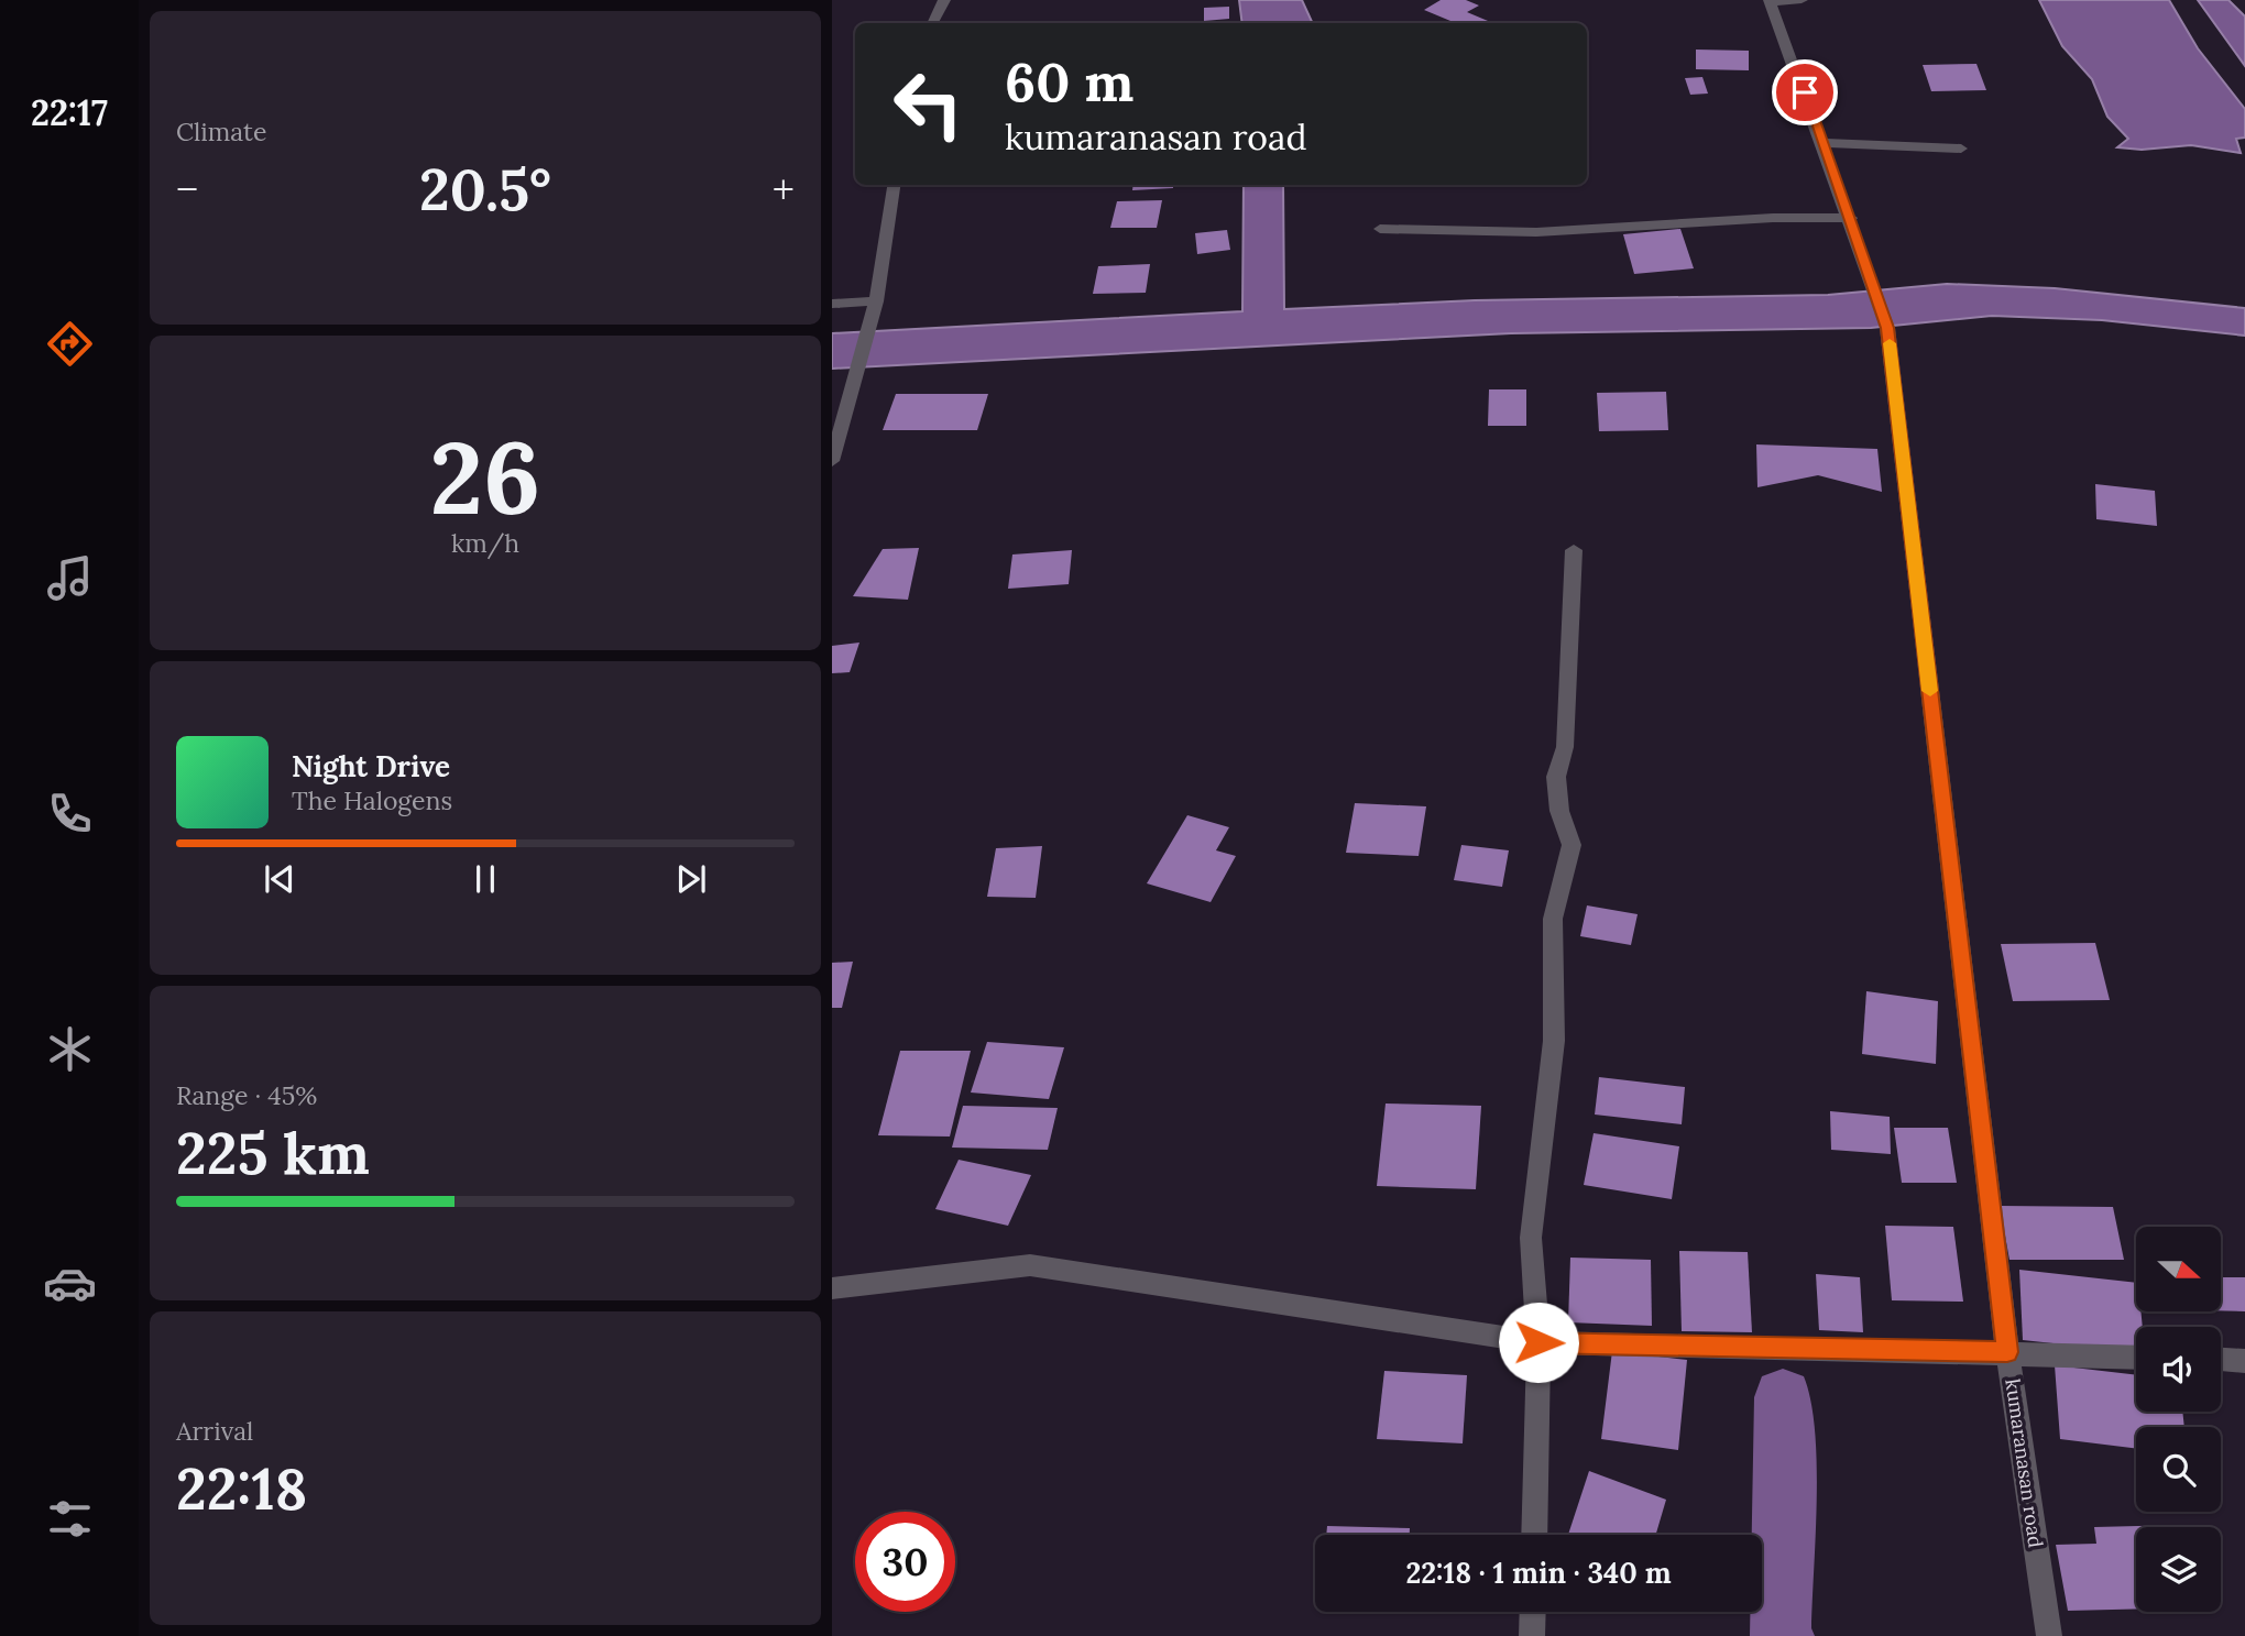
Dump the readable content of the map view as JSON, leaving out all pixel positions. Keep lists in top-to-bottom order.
{
  "streets": {
    "street": ["kumaranasan road"]
  },
  "north": "right",
  "page": {
    "tabs": "22:17",
    "tile": [
      "Climate",
      ["26", "km/h"],
      ["Range · 45%", "225 km"],
      ["Arrival", "22:18"]
    ],
    "turn": ["60 m", "kumaranasan road"],
    "heat": ["−", "20.5°", "+"],
    "song": ["Night Drive", "The Halogens"],
    "limit": "30",
    "trip": "22:18 · 1 min · 340 m"
  }
}
